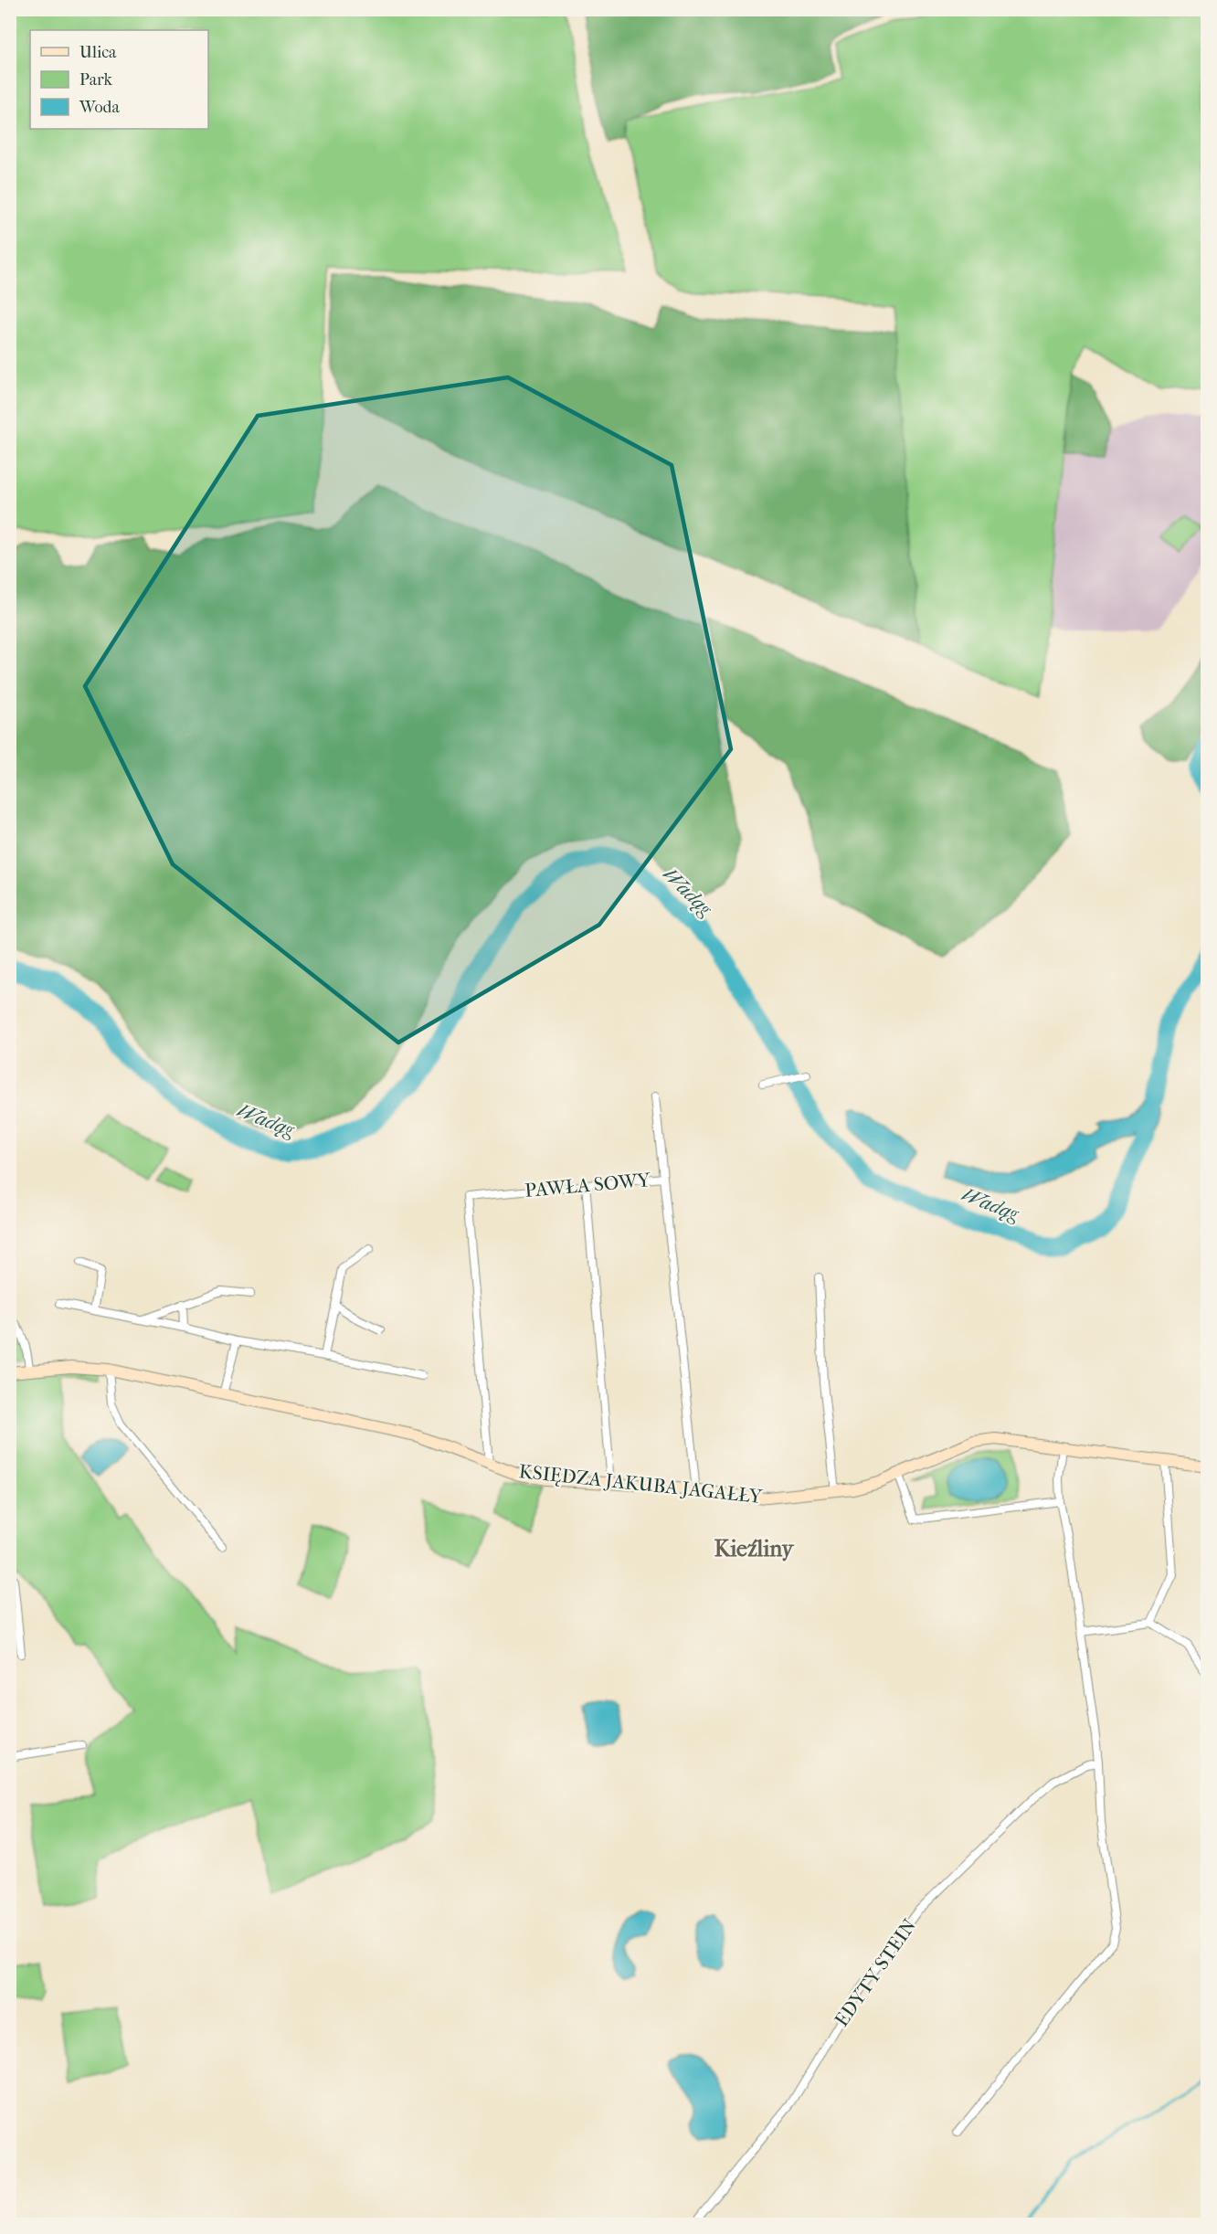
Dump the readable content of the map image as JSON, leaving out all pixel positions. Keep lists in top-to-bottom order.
{
  "streets": {
    "street": ["PAWŁA SOWY", "KSIĘDZA JAKUBA JAGAŁŁY", "EDYTY STEIN"]
  },
  "crossings": [
    ["PAWŁA SOWY", "KSIĘDZA JAKUBA JAGAŁŁY"]
  ],
  "districts": ["Kieźliny"],
  "water": ["Wadąg"],
  "legend": ["Ulica", "Park", "Woda"]
}
